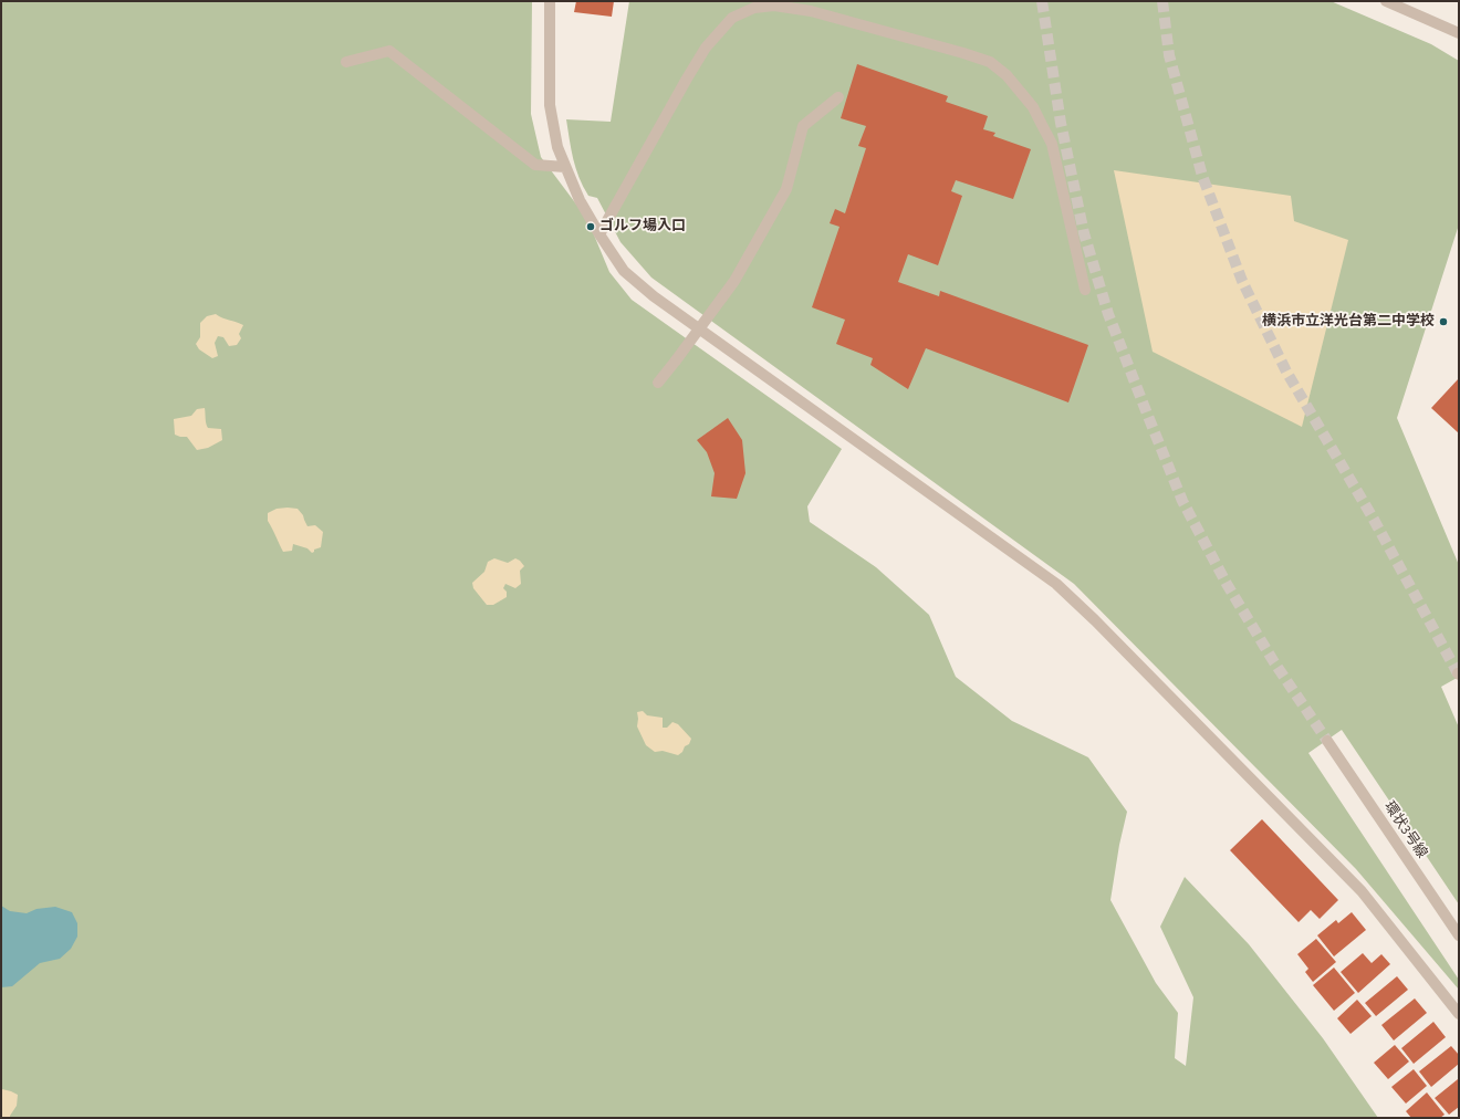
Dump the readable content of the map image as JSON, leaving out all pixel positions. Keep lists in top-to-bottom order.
{
  "streets": {
    "street": ["環状3号線"]
  },
  "places": ["ゴルフ場入口", "横浜市立洋光台第二中学校"]
}
